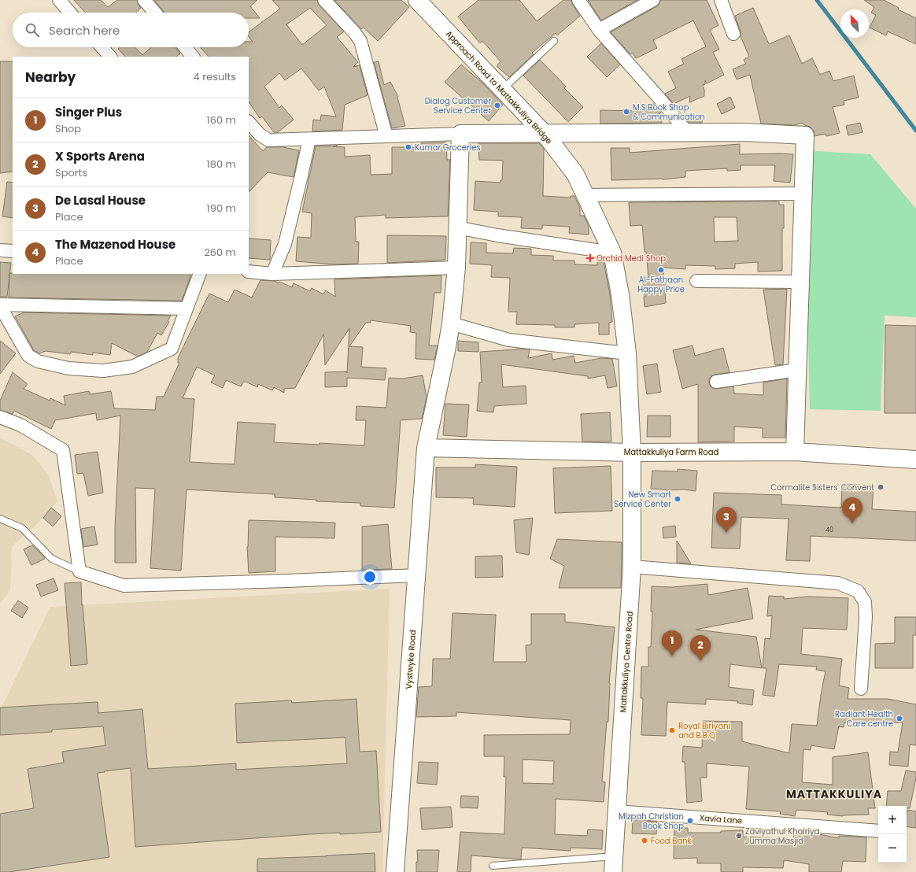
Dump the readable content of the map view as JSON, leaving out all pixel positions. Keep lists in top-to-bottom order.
{
  "streets": {
    "street": [
      "Approach Road to Mattakkuliya Bridge",
      "Mattakkuliya Farm Road",
      "Vystwyke Road",
      "Mattakkuliya Centre Road",
      "Xavia Lane"
    ]
  },
  "crossings": [
    ["Approach Road to Mattakkuliya Bridge", "Mattakkuliya Farm Road"],
    ["Approach Road to Mattakkuliya Bridge", "Mattakkuliya Centre Road"],
    ["Mattakkuliya Farm Road", "Vystwyke Road"],
    ["Mattakkuliya Farm Road", "Mattakkuliya Centre Road"],
    ["Mattakkuliya Centre Road", "Xavia Lane"]
  ],
  "districts": ["MATTAKKULIYA"],
  "places": {
    "other": [
      "Dialog Customer Service Center",
      "M.S Book Shop & Communication",
      "Kumar Groceries",
      "Al-Fathaan Happy Price",
      "Carmalite Sisters' Convent",
      "New Smart Service Center",
      "Radiant Health Care centre",
      "Royal Biriyani and B.B.Q",
      "Mizpah Christian Book Shop",
      "Zaviyathul Khairiya Jumma Masjid",
      "Food Bank"
    ],
    "health": ["Orchid Medi Shop"]
  },
  "house_numbers": ["40"],
  "north": "top left",
  "page": {
    "search": "Search here",
    "heading": ["Nearby", "4 results"],
    "list": [
      {
        "mark": "1",
        "name": "Singer Plus",
        "note": "Shop",
        "value": "160 m"
      },
      {
        "mark": "2",
        "name": "X Sports Arena",
        "note": "Sports",
        "value": "180 m"
      },
      {
        "mark": "3",
        "name": "De Lasal House",
        "note": "Place",
        "value": "190 m"
      },
      {
        "mark": "4",
        "name": "The Mazenod House",
        "note": "Place",
        "value": "260 m"
      }
    ],
    "pins": [
      "4",
      "3",
      "1",
      "2"
    ],
    "map_buttons": ["+", "−"]
  }
}
